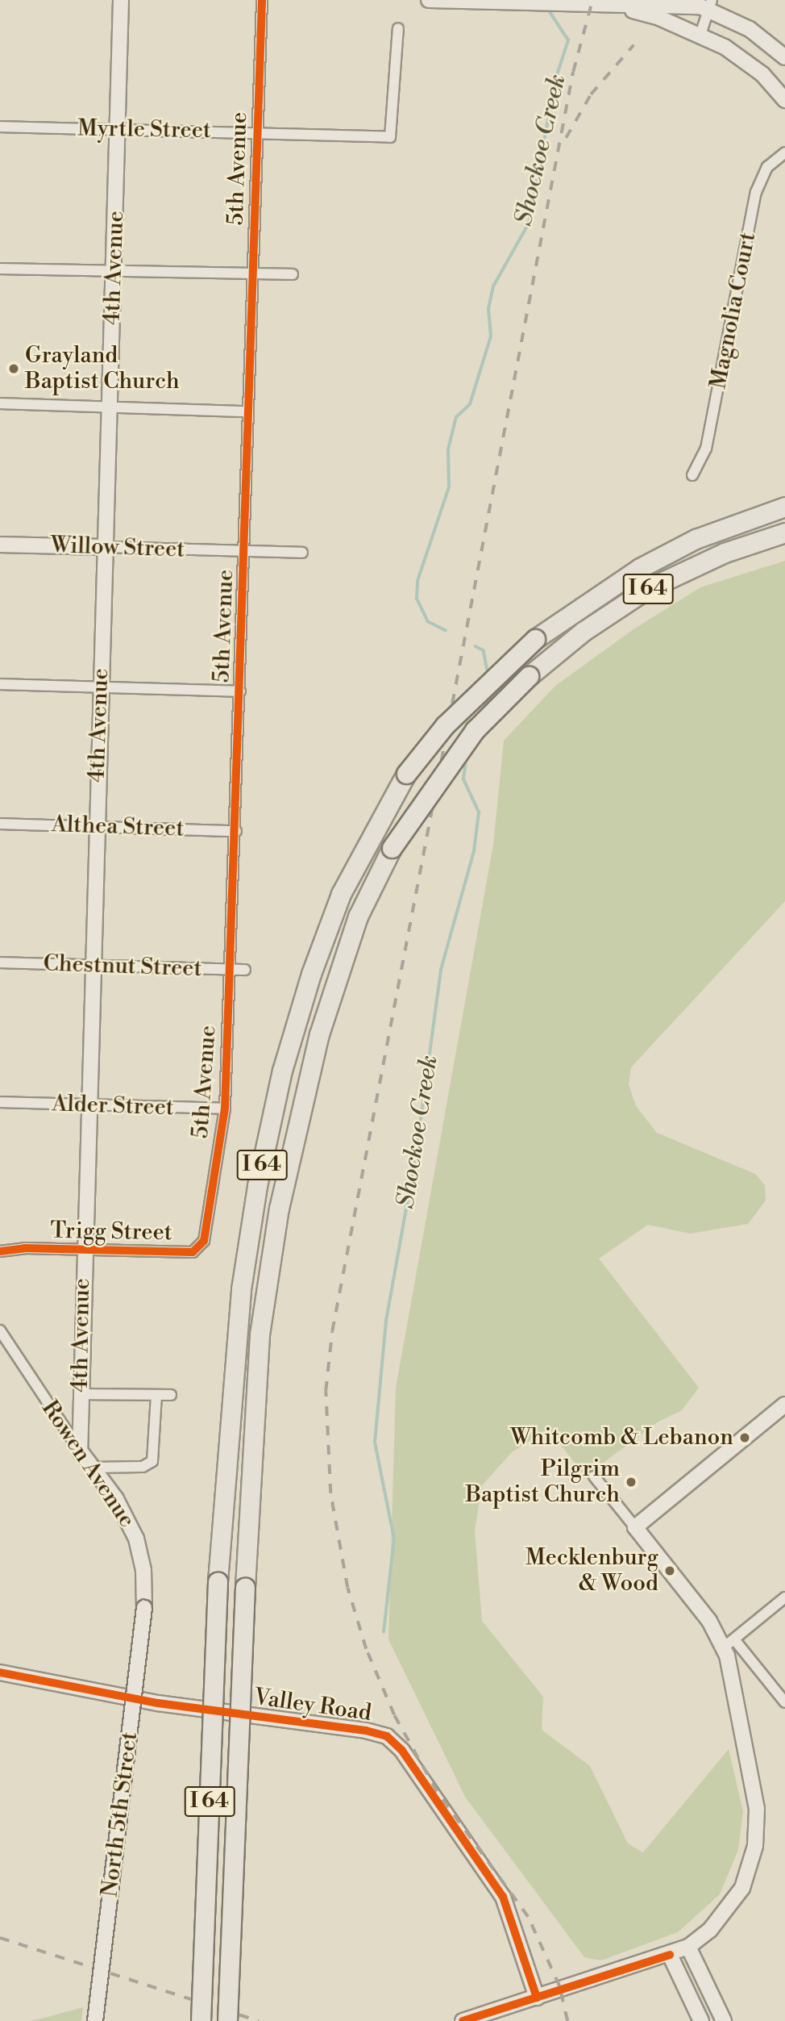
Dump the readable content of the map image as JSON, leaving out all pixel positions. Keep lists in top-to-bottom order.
{
  "streets": {
    "highway": ["I 64"],
    "main road": [
      "4th Avenue",
      "Willow Street",
      "Rowen Avenue",
      "Valley Road",
      "North 5th Street"
    ],
    "street": [
      "Myrtle Street",
      "5th Avenue",
      "Magnolia Court",
      "Althea Street",
      "Chestnut Street",
      "Alder Street",
      "Trigg Street"
    ]
  },
  "crossings": [
    ["Myrtle Street", "5th Avenue"],
    ["Myrtle Street", "4th Avenue"],
    ["5th Avenue", "Willow Street"],
    ["5th Avenue", "Althea Street"],
    ["5th Avenue", "Chestnut Street"],
    ["5th Avenue", "Alder Street"],
    ["5th Avenue", "Trigg Street"],
    ["4th Avenue", "Willow Street"],
    ["4th Avenue", "Althea Street"],
    ["4th Avenue", "Chestnut Street"],
    ["4th Avenue", "Alder Street"],
    ["4th Avenue", "Trigg Street"],
    ["4th Avenue", "Rowen Avenue"],
    ["Rowen Avenue", "North 5th Street"]
  ],
  "water": ["Shockoe Creek"],
  "places": [
    "Grayland Baptist Church",
    "Whitcomb & Lebanon",
    "Pilgrim Baptist Church",
    "Mecklenburg & Wood"
  ]
}
